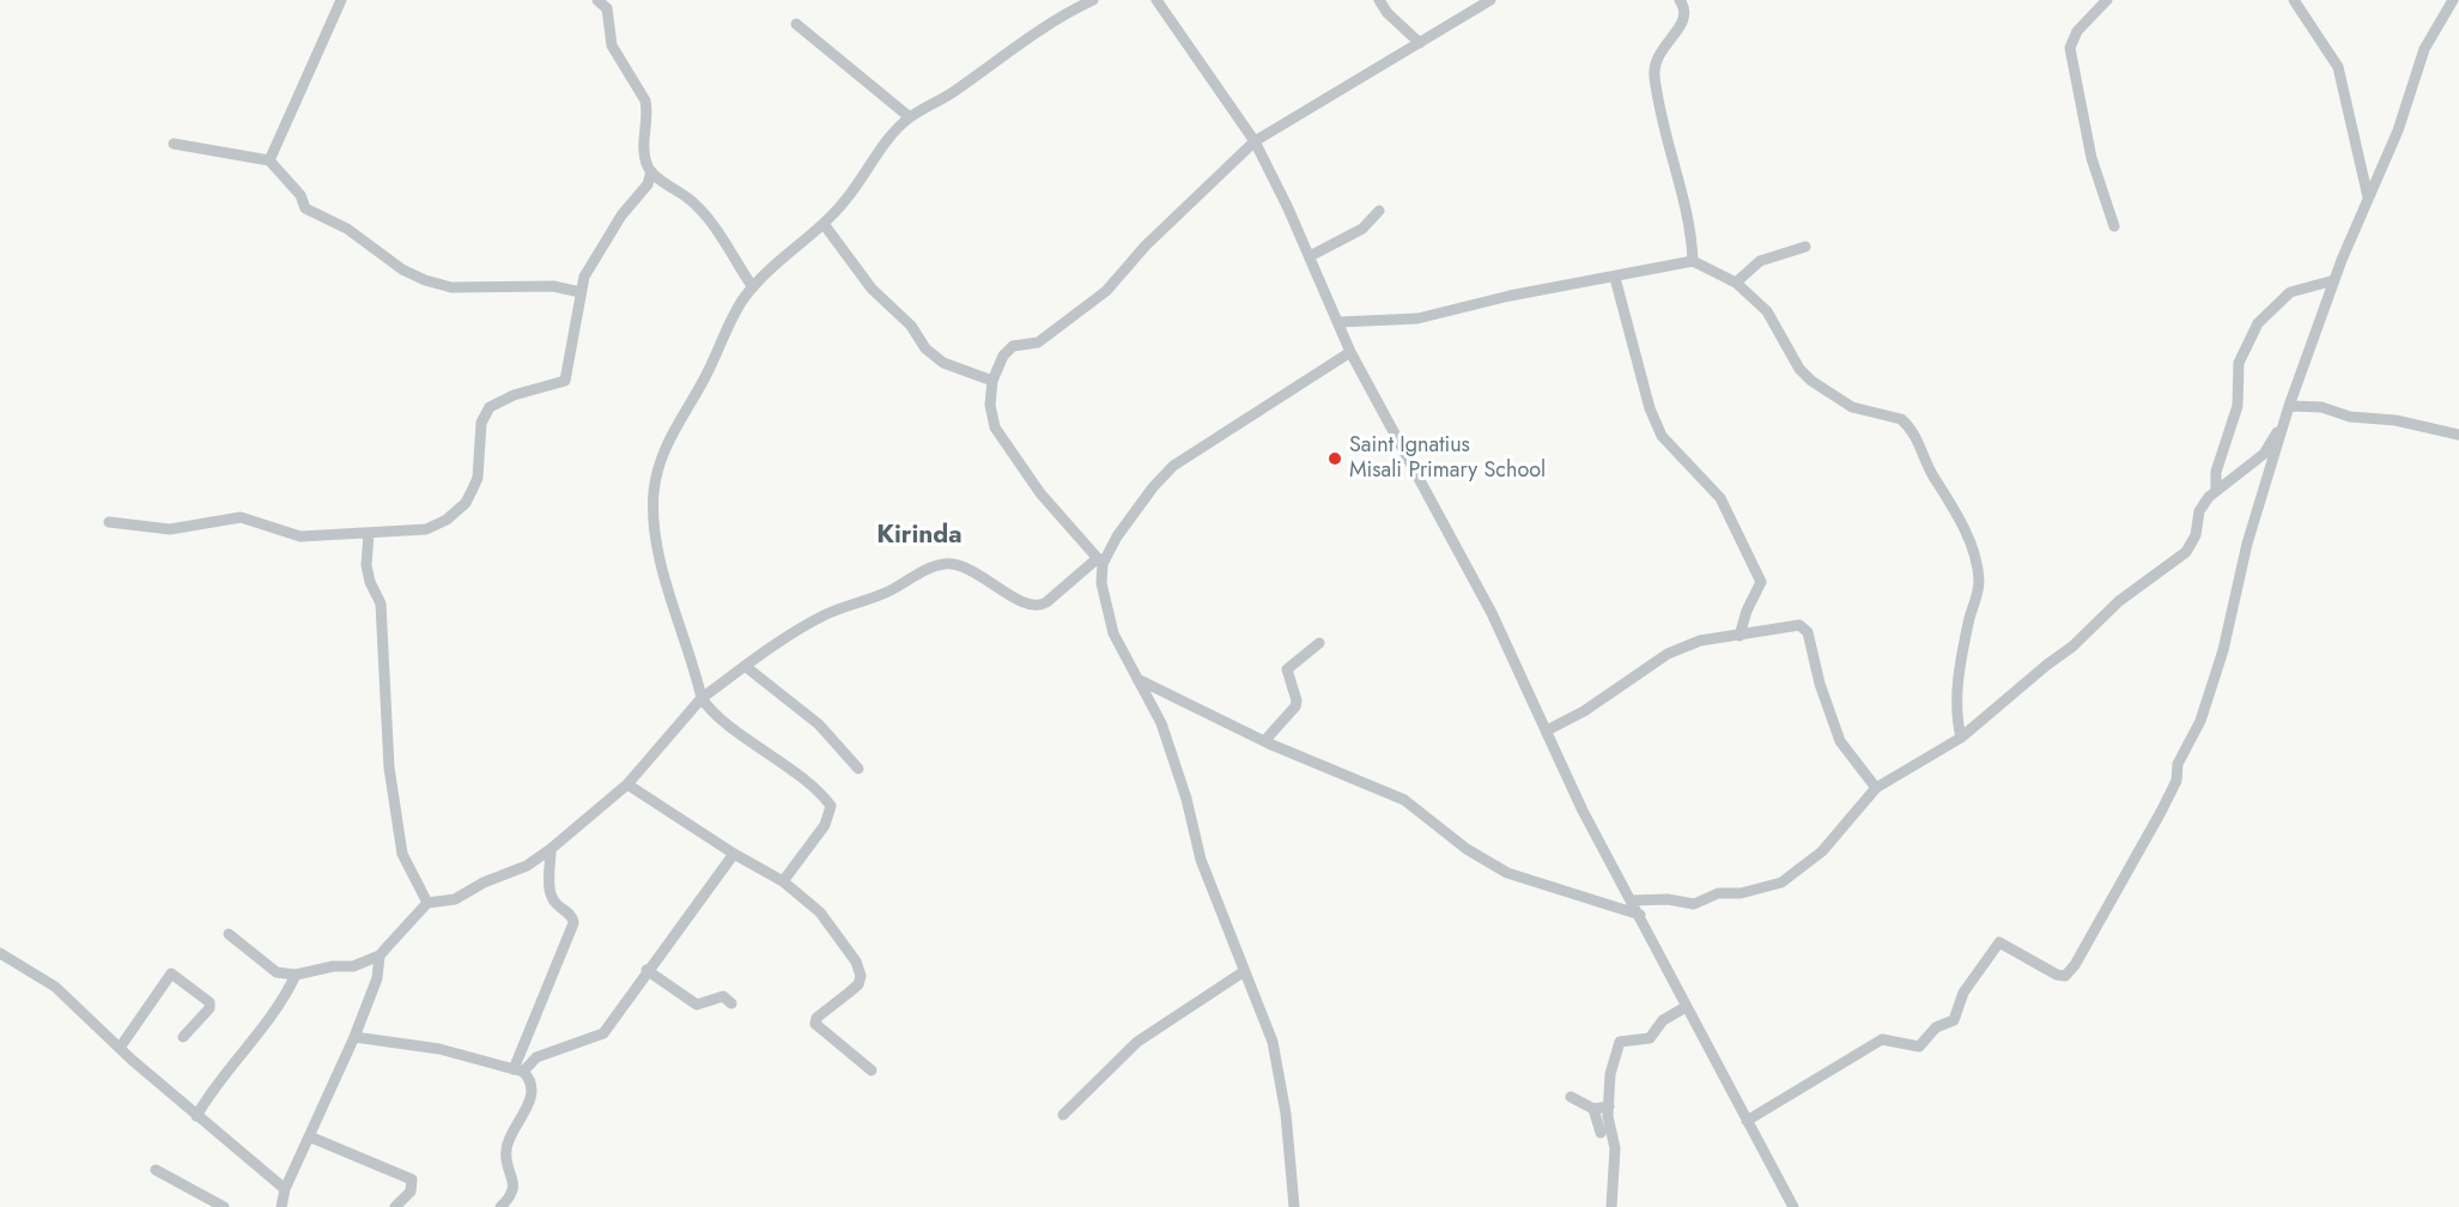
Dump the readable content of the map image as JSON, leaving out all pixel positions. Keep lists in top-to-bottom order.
{
  "districts": ["Kirinda"],
  "places": ["Saint Ignatius Misali Primary School"]
}
